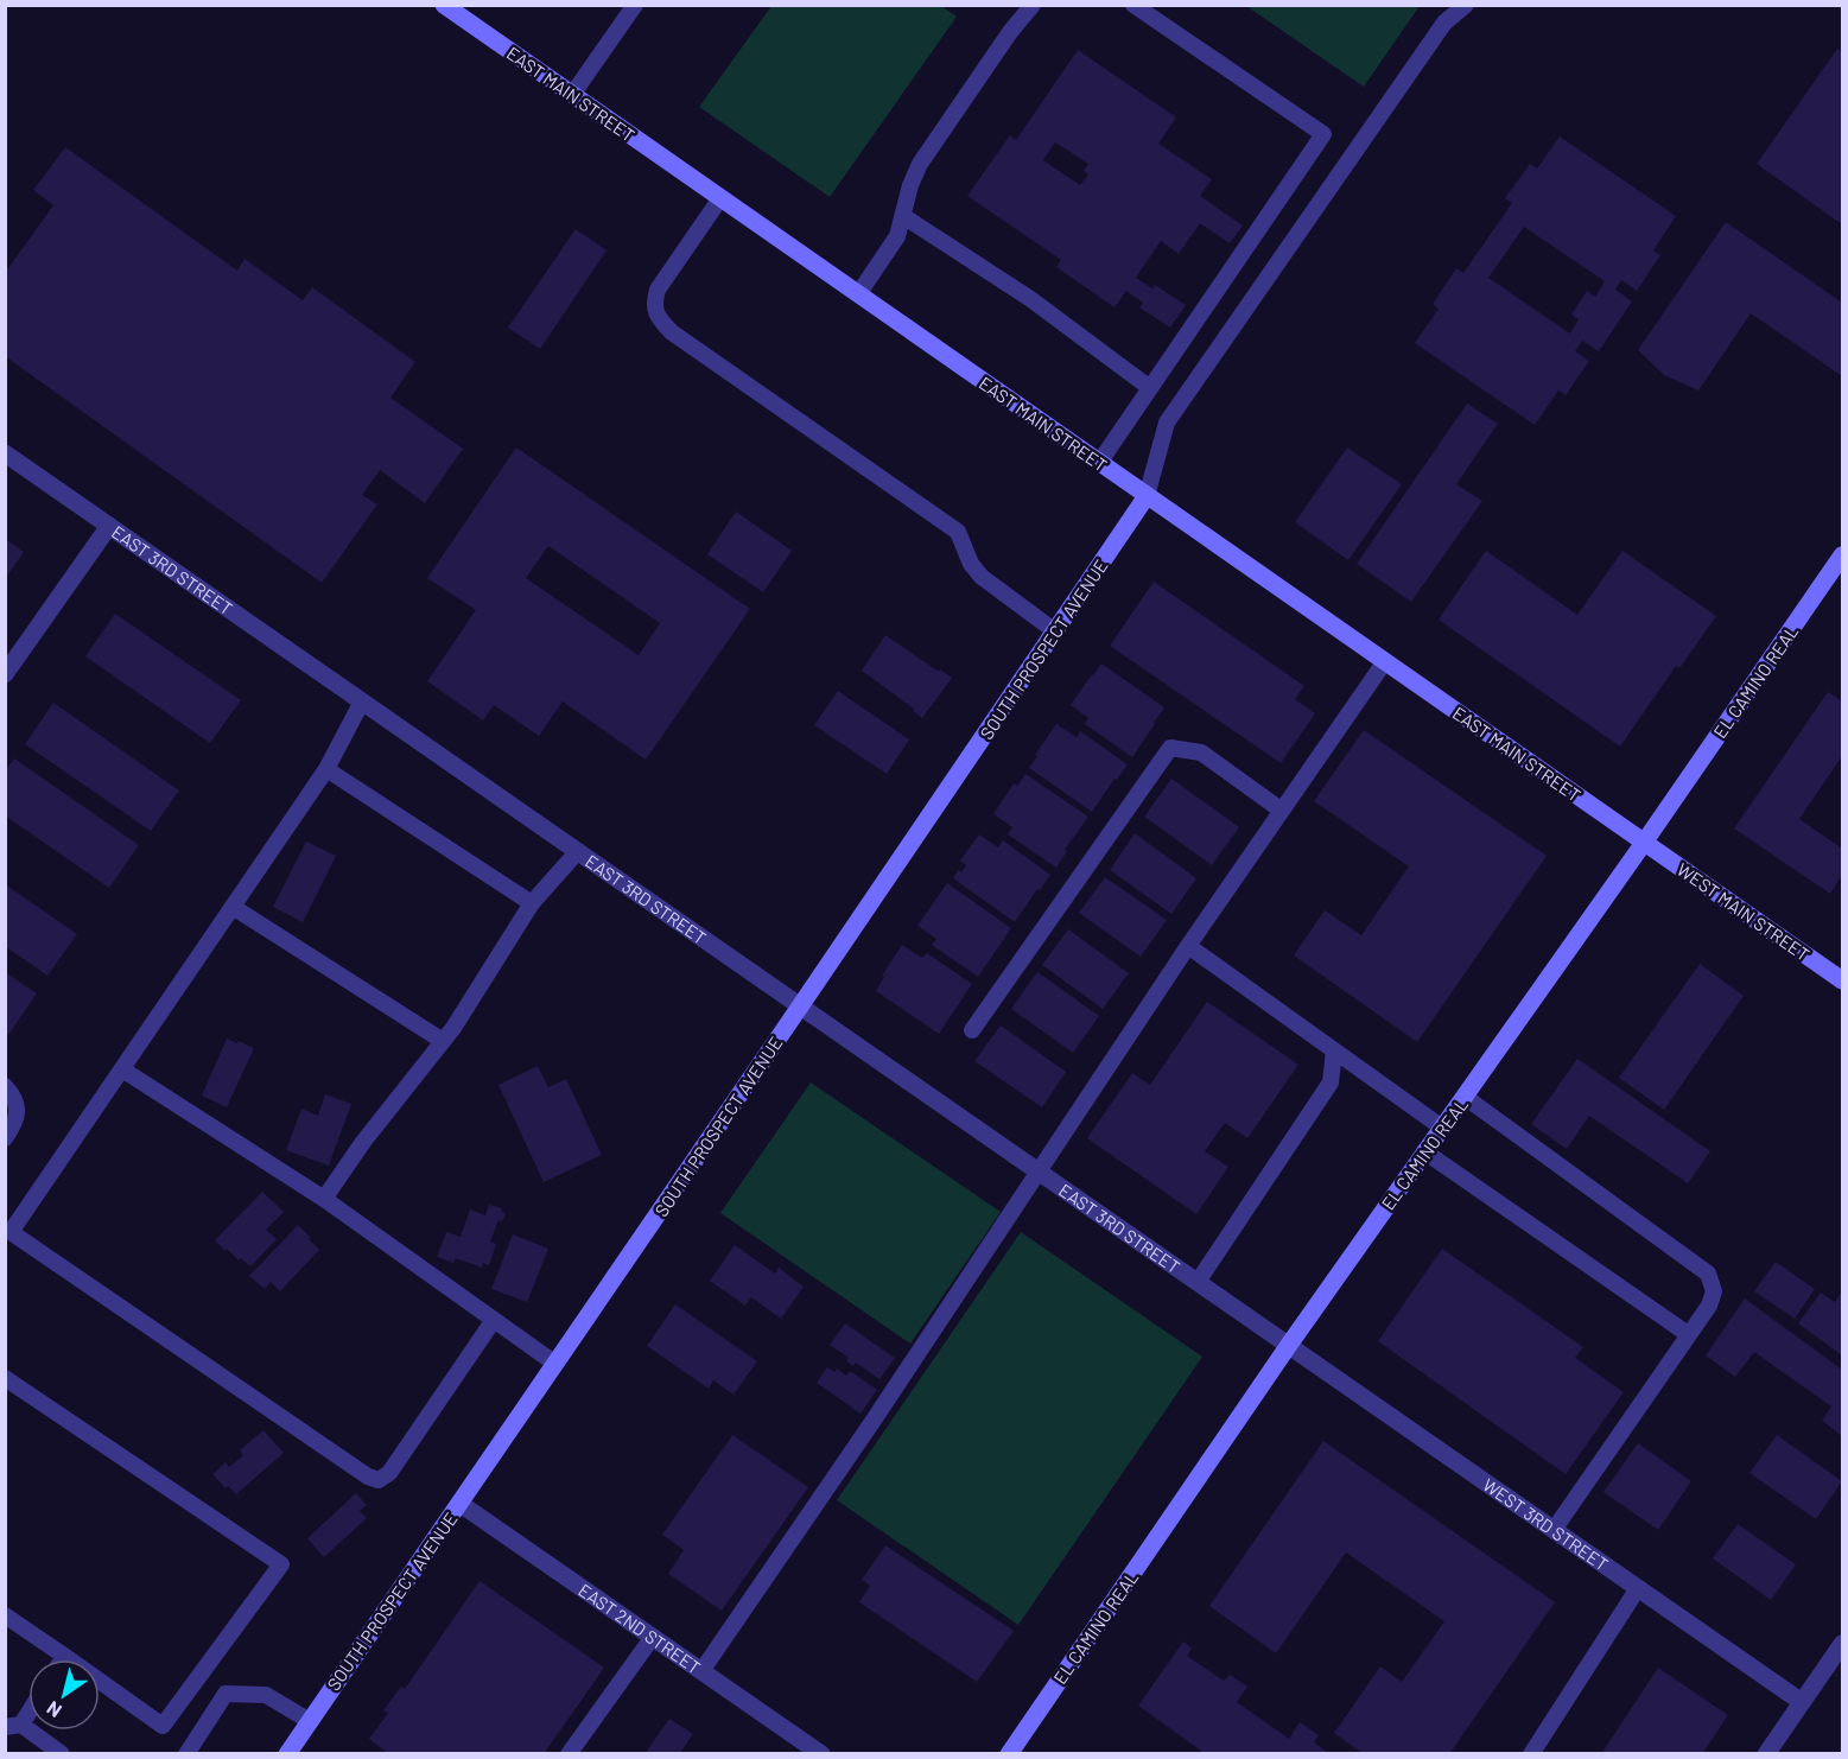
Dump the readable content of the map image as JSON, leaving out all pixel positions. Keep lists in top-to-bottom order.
{
  "streets": {
    "main road": [
      "EAST MAIN STREET",
      "SOUTH PROSPECT AVENUE",
      "EL CAMINO REAL",
      "WEST MAIN STREET"
    ],
    "street": ["EAST 3RD STREET", "WEST 3RD STREET", "EAST 2ND STREET"]
  },
  "crossings": [
    ["EAST MAIN STREET", "SOUTH PROSPECT AVENUE"],
    ["EAST MAIN STREET", "EL CAMINO REAL"],
    ["EAST MAIN STREET", "WEST MAIN STREET"],
    ["EAST 3RD STREET", "SOUTH PROSPECT AVENUE"],
    ["EAST 3RD STREET", "EL CAMINO REAL"],
    ["EAST 3RD STREET", "WEST 3RD STREET"],
    ["SOUTH PROSPECT AVENUE", "EAST 2ND STREET"],
    ["EL CAMINO REAL", "WEST MAIN STREET"],
    ["EL CAMINO REAL", "WEST 3RD STREET"]
  ],
  "north": "bottom left"
}
